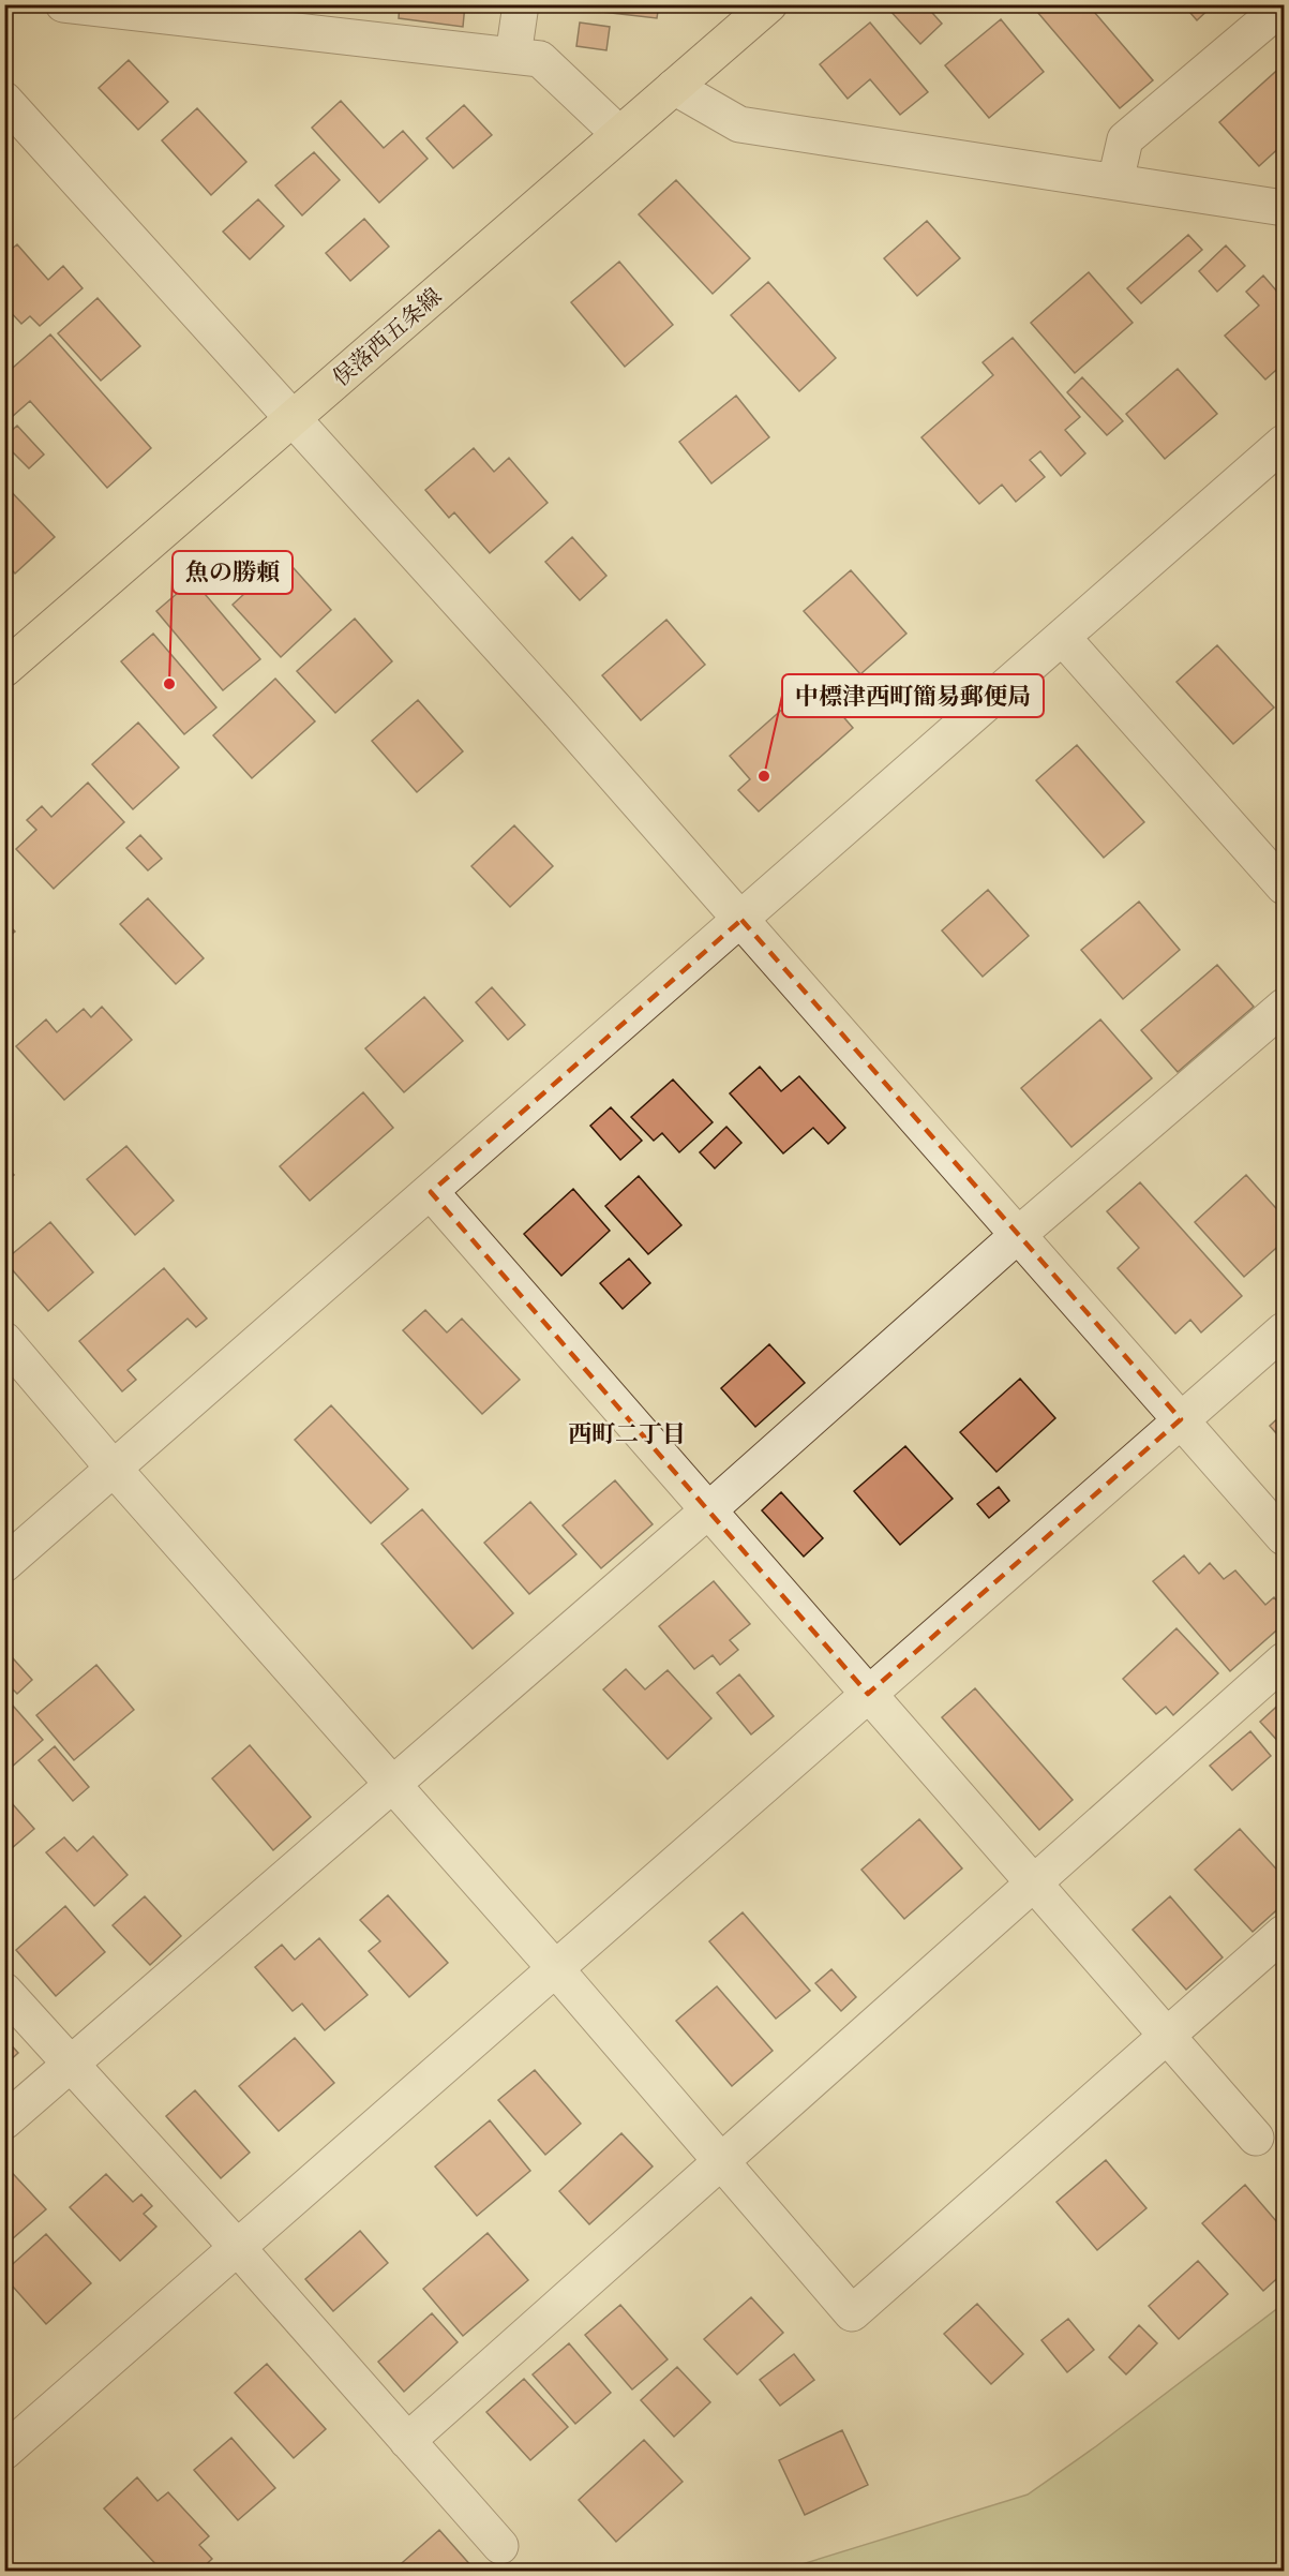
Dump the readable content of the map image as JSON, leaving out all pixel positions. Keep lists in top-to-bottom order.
{
  "streets": {
    "main road": ["俣落西五条線"]
  },
  "districts": ["西町二丁目"],
  "places": ["魚の勝頼", "中標津西町簡易郵便局"]
}
